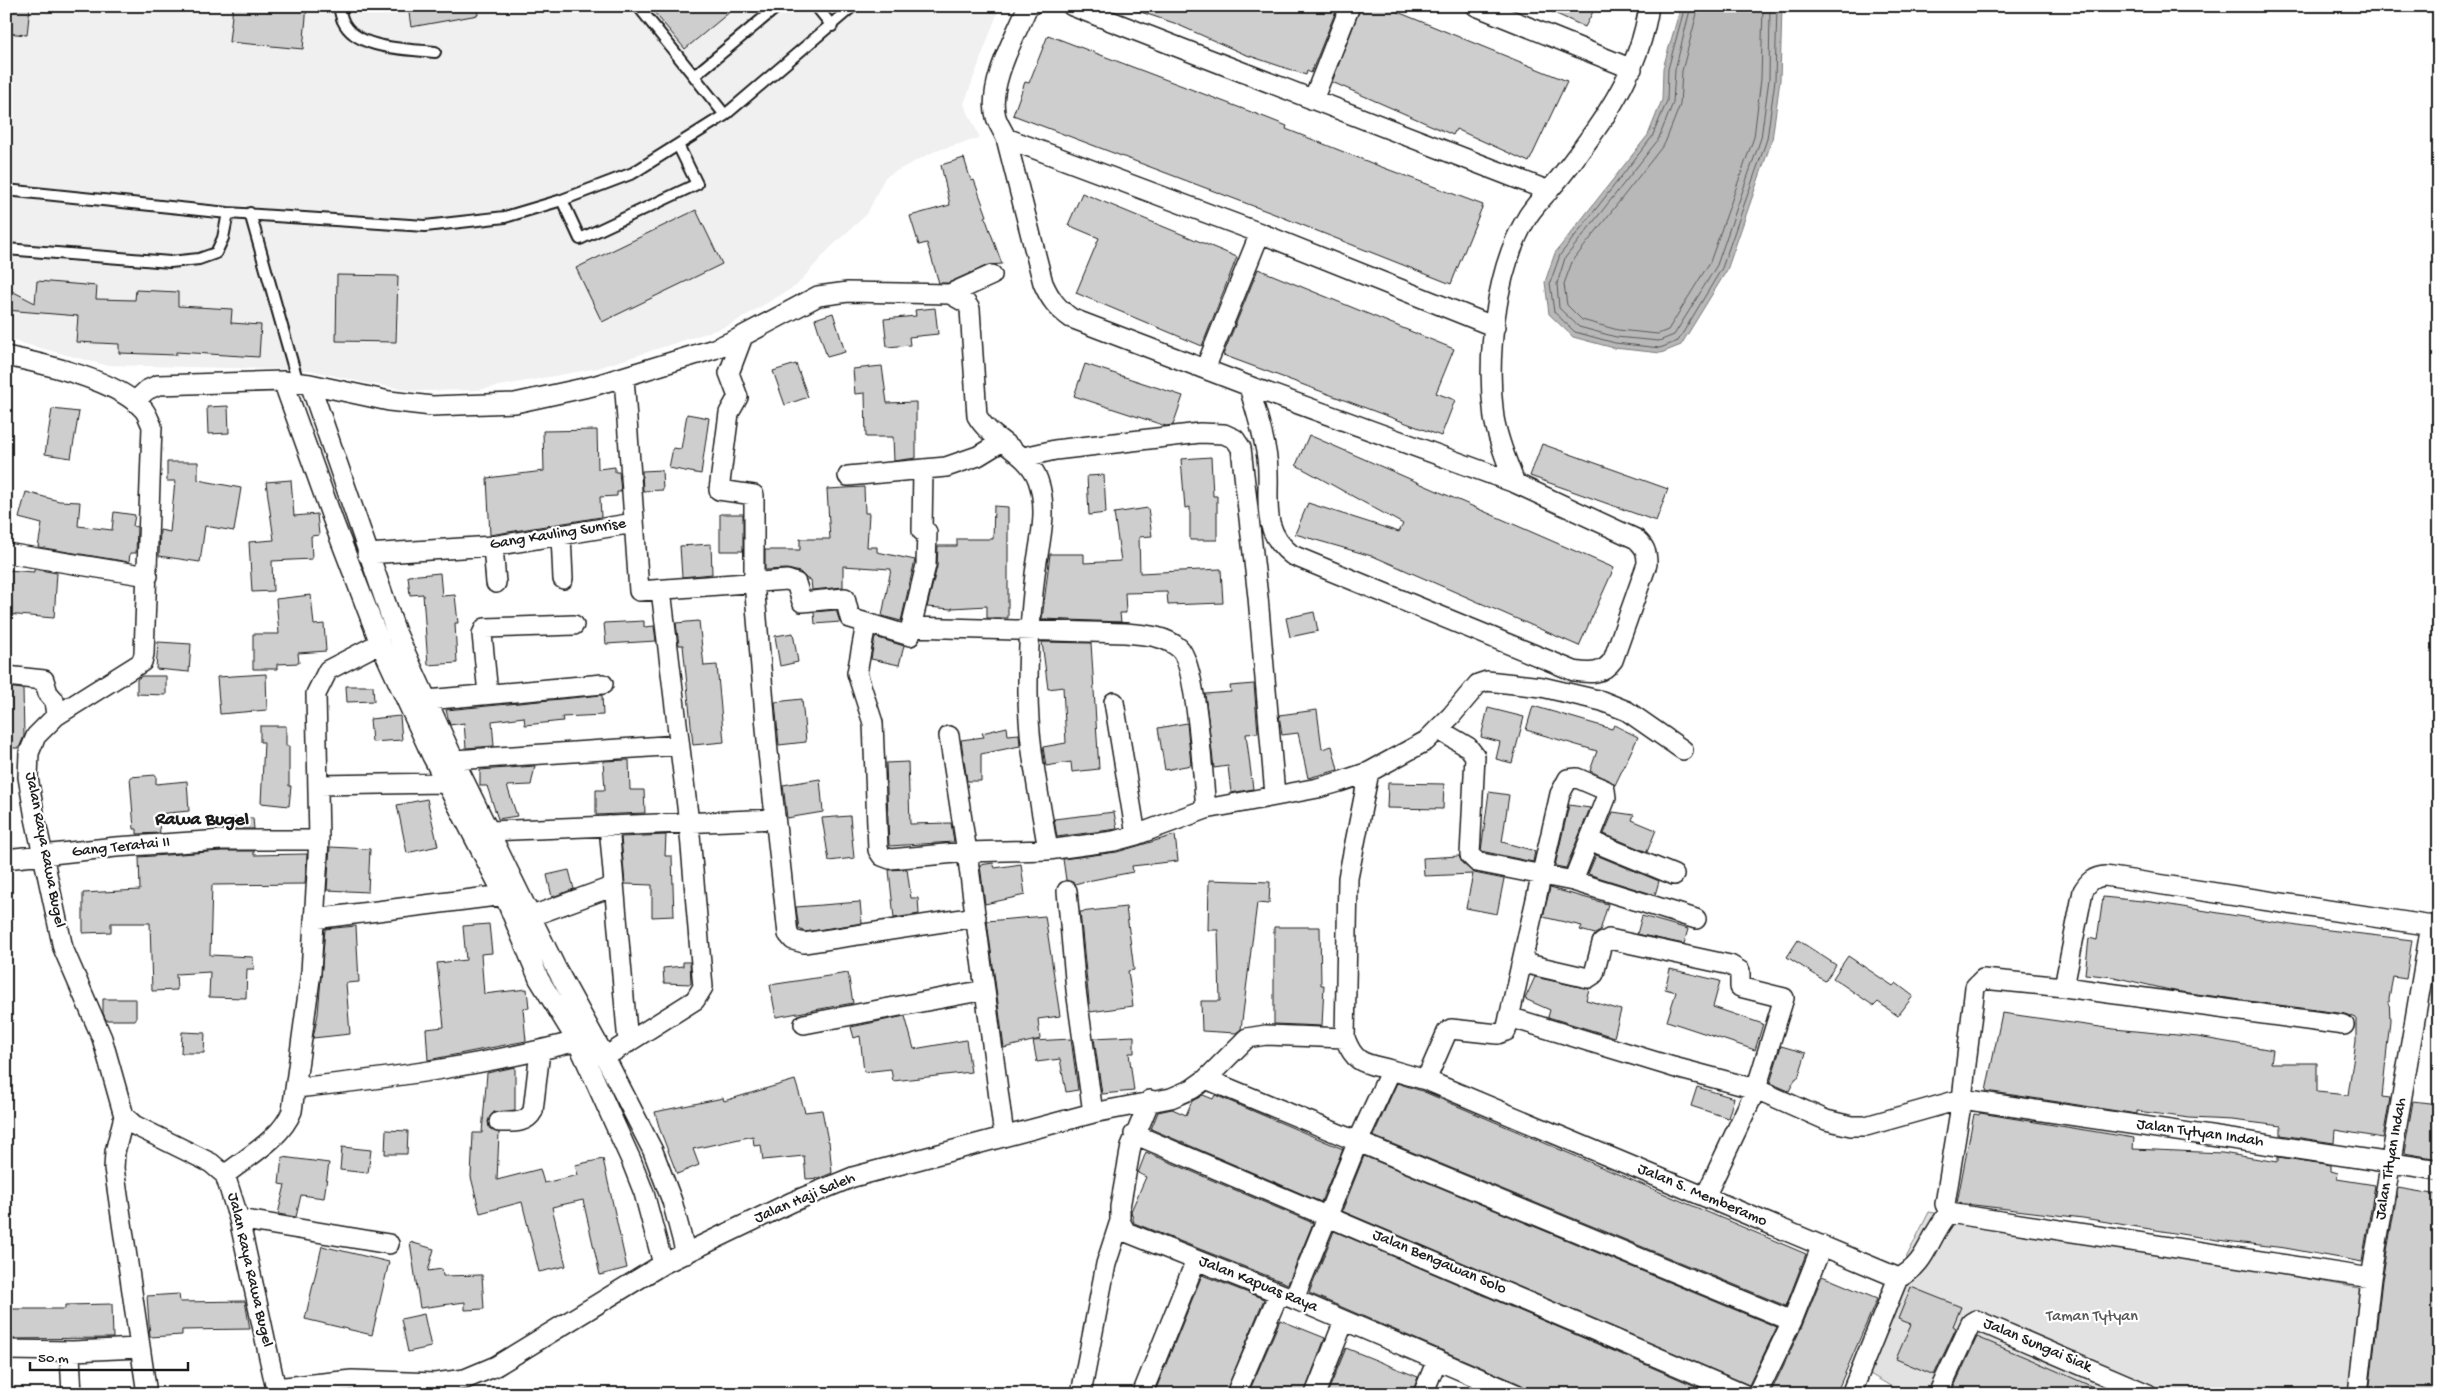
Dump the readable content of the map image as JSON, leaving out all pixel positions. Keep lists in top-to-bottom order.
{
  "streets": {
    "street": [
      "Gang Kavling Sunrise",
      "Gang Teratai II",
      "Jalan Raya Rawa Bugel",
      "Jalan Tytyan Indah",
      "Jalan Tityan Indah",
      "Jalan S. Memberamo",
      "Jalan Haji Saleh",
      "Jalan Bengawan Solo",
      "Jalan Kapuas Raya",
      "Jalan Sungai Siak"
    ]
  },
  "crossings": [
    ["Gang Teratai II", "Jalan Raya Rawa Bugel"],
    ["Jalan Raya Rawa Bugel", "Jalan Haji Saleh"],
    ["Jalan Tytyan Indah", "Jalan Tityan Indah"],
    ["Jalan S. Memberamo", "Jalan Haji Saleh"]
  ],
  "districts": ["Rawa Bugel"],
  "parks": ["Taman Tytyan"],
  "scale_bar": "50 m"
}
